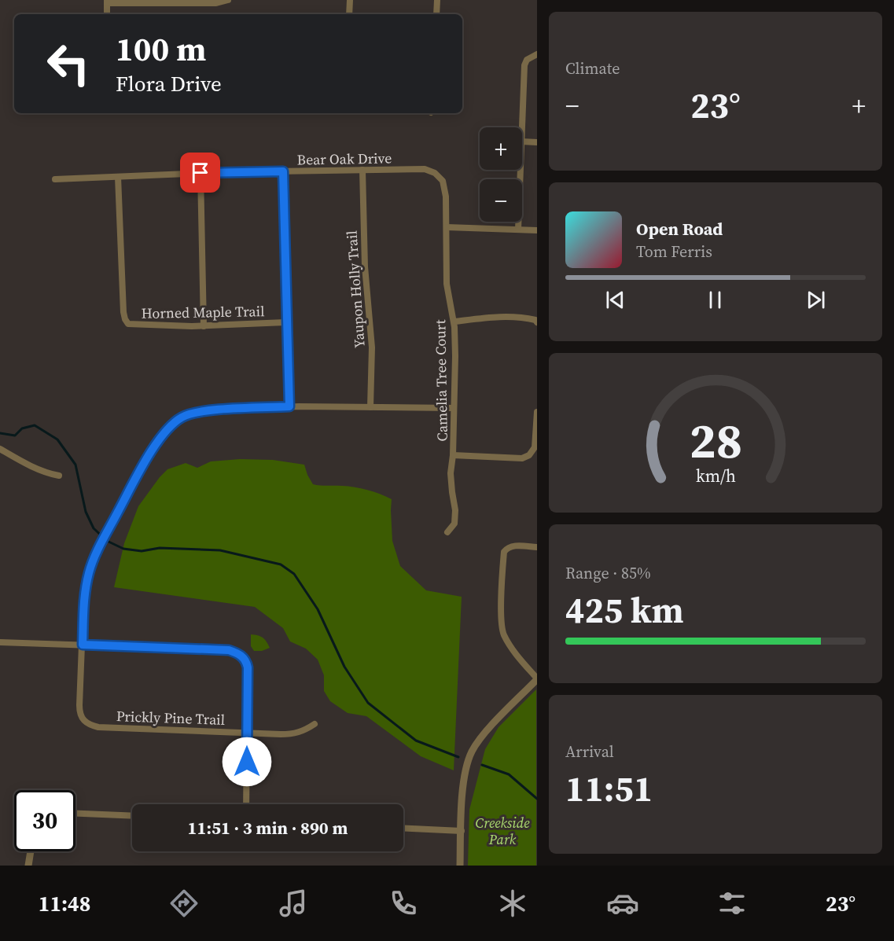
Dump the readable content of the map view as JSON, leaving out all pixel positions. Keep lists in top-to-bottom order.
{
  "streets": {
    "street": [
      "Bear Oak Drive",
      "Yaupon Holly Trail",
      "Horned Maple Trail",
      "Camelia Tree Court",
      "Prickly Pine Trail"
    ]
  },
  "crossings": [
    ["Bear Oak Drive", "Yaupon Holly Trail"],
    ["Bear Oak Drive", "Horned Maple Trail"],
    ["Bear Oak Drive", "Camelia Tree Court"]
  ],
  "parks": ["Creekside Park"],
  "page": {
    "tile": [
      "Climate",
      ["Range · 85%", "425 km"],
      ["Arrival", "11:51"]
    ],
    "turn": ["100 m", "Flora Drive"],
    "heat": ["−", "23°", "+"],
    "map_buttons": ["+", "−"],
    "song": ["Open Road", "Tom Ferris"],
    "limit": "30",
    "trip": "11:51 · 3 min · 890 m",
    "tabs": ["11:48", "23°"],
    "gauge": ["28", "km/h"]
  }
}
